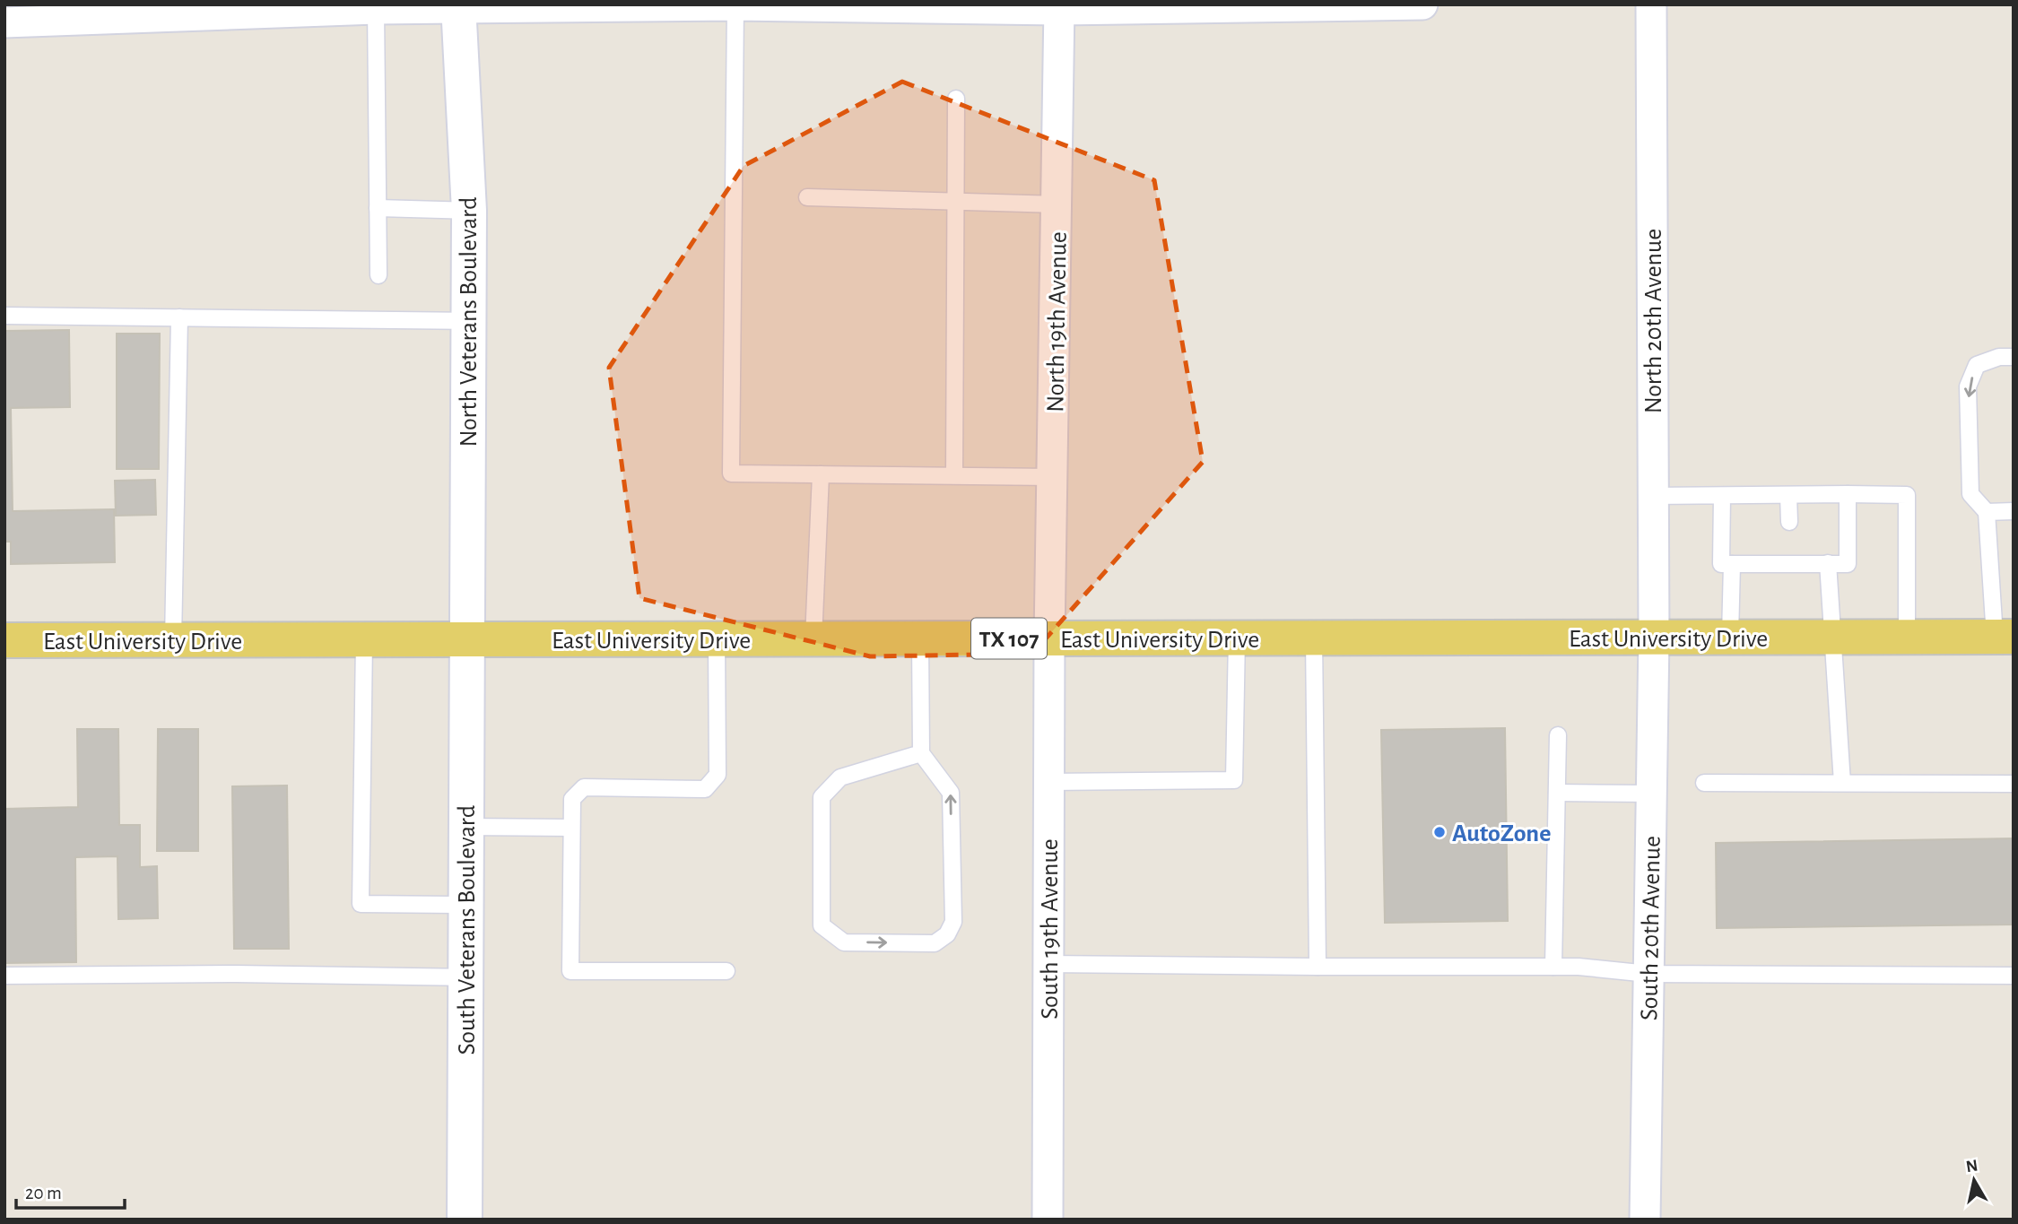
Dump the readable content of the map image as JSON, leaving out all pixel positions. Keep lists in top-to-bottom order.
{
  "streets": {
    "main road": ["East University Drive", "TX 107"],
    "street": [
      "North 20th Avenue",
      "North Veterans Boulevard",
      "North 19th Avenue",
      "South 20th Avenue",
      "South 19th Avenue",
      "South Veterans Boulevard"
    ]
  },
  "crossings": [
    ["North 20th Avenue", "East University Drive"],
    ["North 20th Avenue", "South 20th Avenue"],
    ["North Veterans Boulevard", "East University Drive"],
    ["North Veterans Boulevard", "South Veterans Boulevard"],
    ["North 19th Avenue", "East University Drive"],
    ["North 19th Avenue", "South 19th Avenue"],
    ["East University Drive", "South 20th Avenue"],
    ["East University Drive", "South 19th Avenue"],
    ["East University Drive", "South Veterans Boulevard"]
  ],
  "places": ["AutoZone"],
  "scale_bar": "20 m",
  "north": "top"
}
